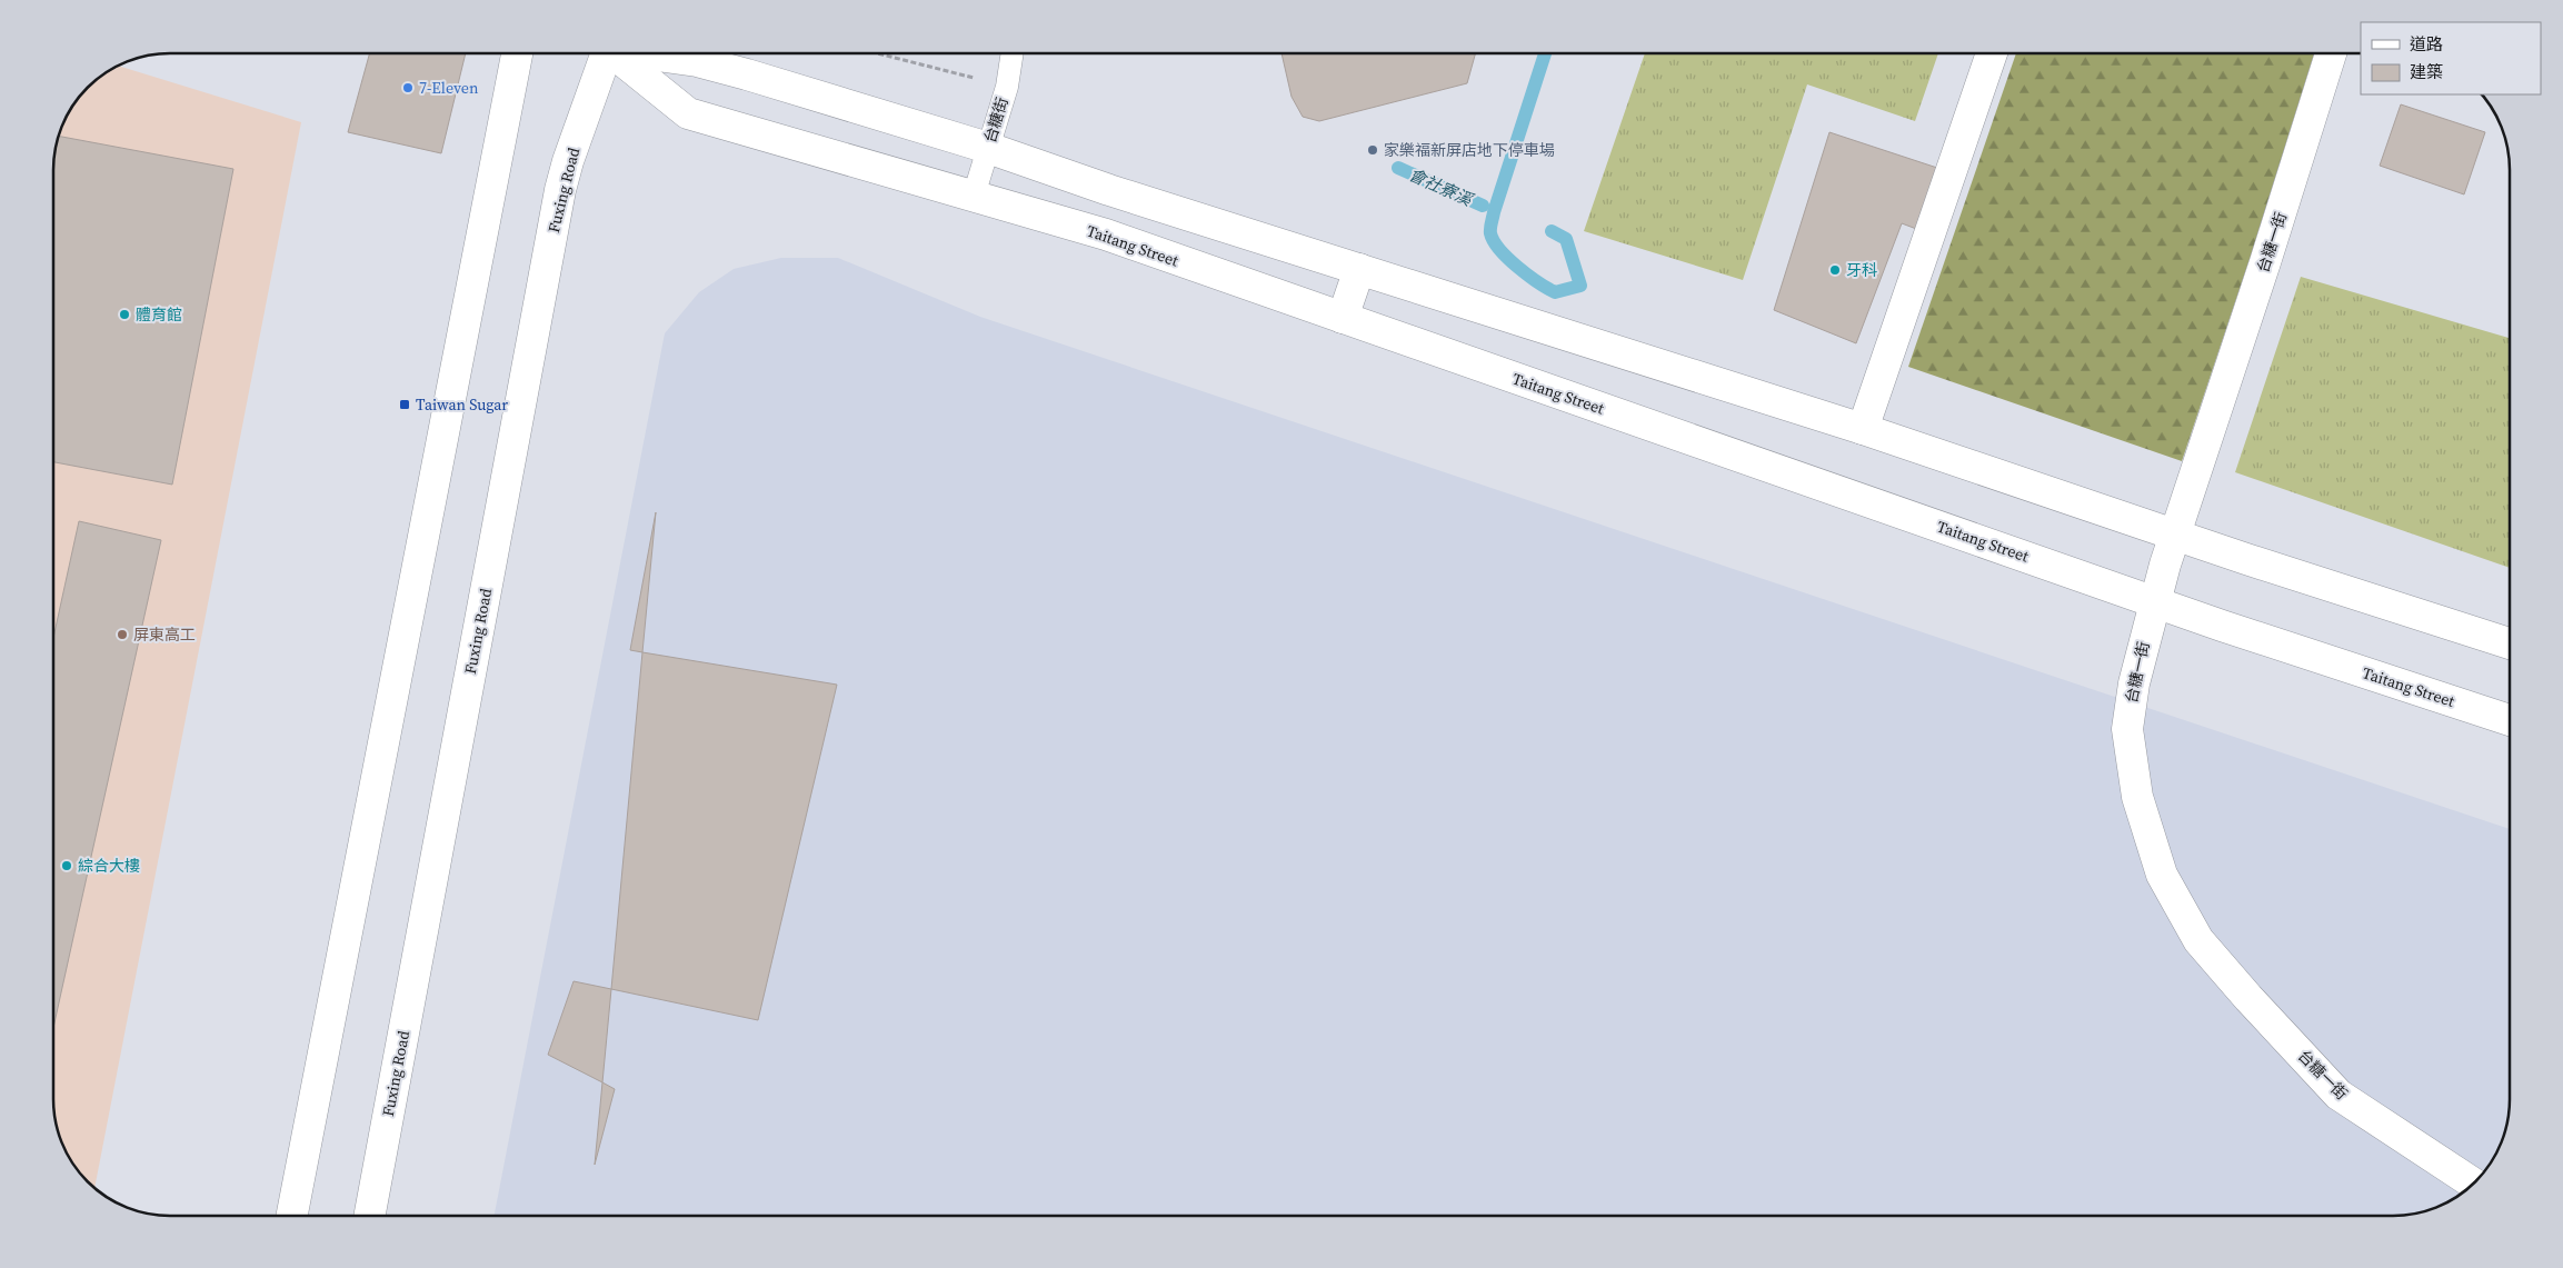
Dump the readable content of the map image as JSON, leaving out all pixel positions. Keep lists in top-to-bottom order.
{
  "streets": {
    "street": ["Fuxing Road", "台糖一街", "Taitang Street"],
    "lane": ["台糖街"]
  },
  "crossings": [
    ["台糖街", "Taitang Street"],
    ["台糖一街", "Taitang Street"]
  ],
  "water": ["會社寮溪"],
  "places": {
    "other": [
      "7-Eleven",
      "家樂福新屏店地下停車場",
      "牙科",
      "體育館",
      "屏東高工",
      "綜合大樓"
    ],
    "transit": ["Taiwan Sugar"]
  },
  "legend": ["道路", "建築"]
}
